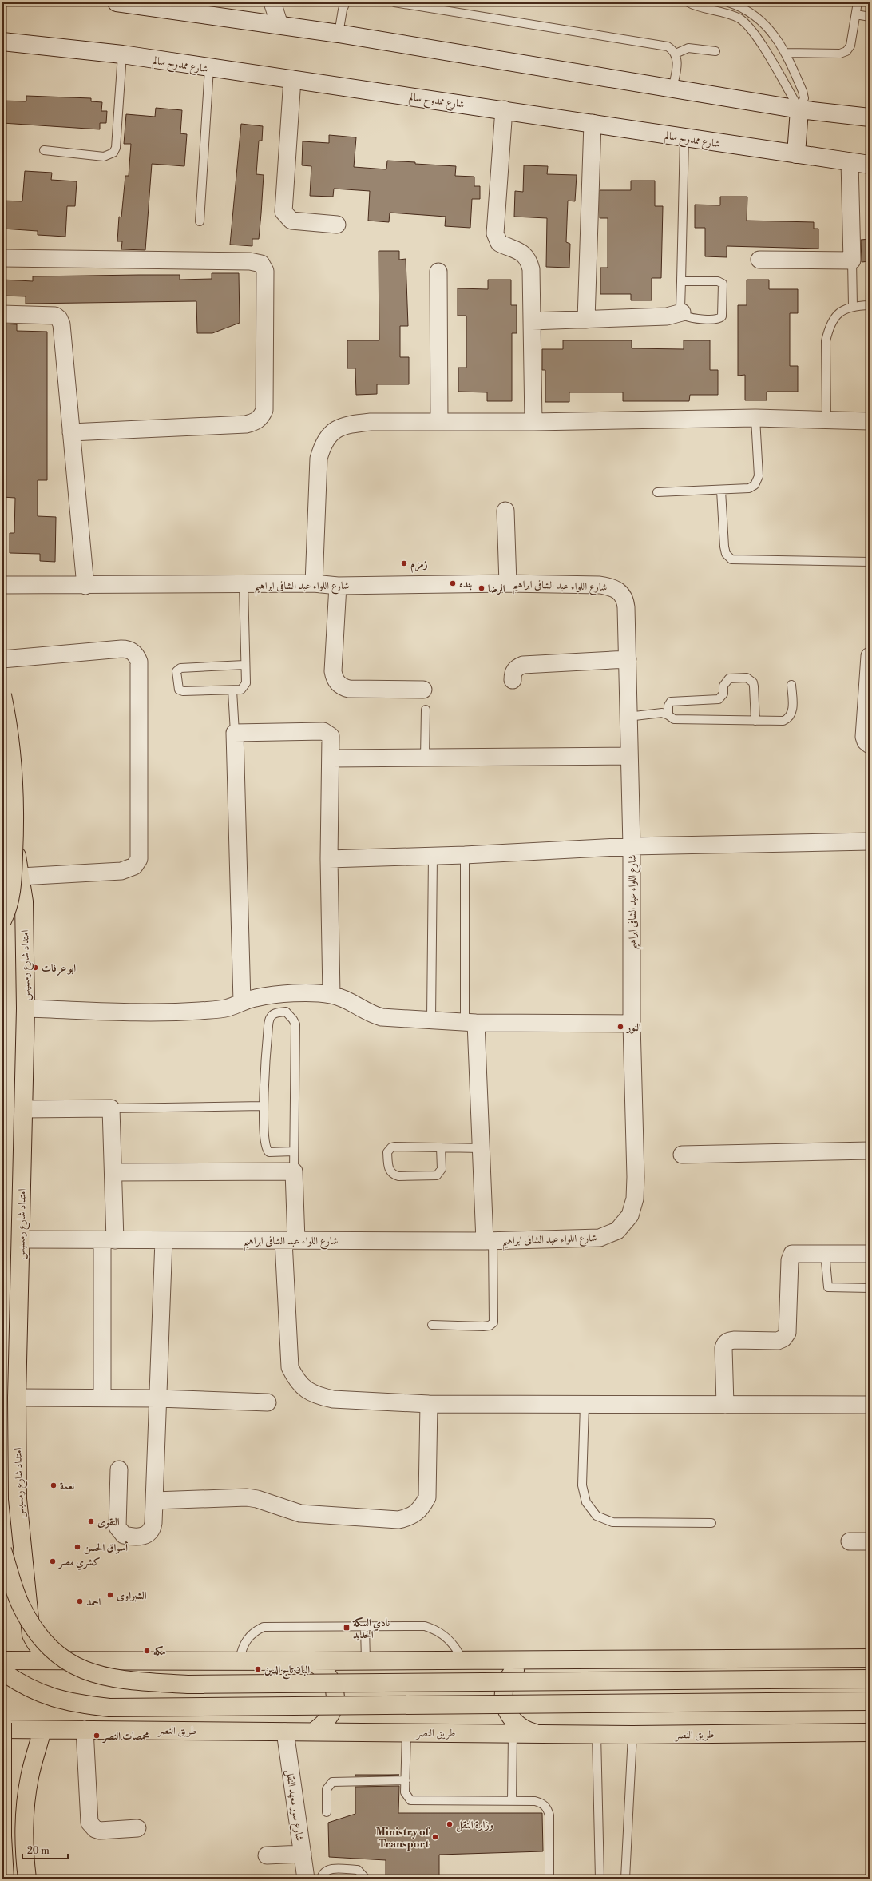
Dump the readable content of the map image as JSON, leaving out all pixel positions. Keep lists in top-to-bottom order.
{
  "streets": {
    "main road": ["شارع ممدوح سالم", "امتداد شارع رمسيس", "طريق النصر"],
    "street": ["شارع اللواء عبد الشافى ابراهيم", "شارع سور معهد النقل"]
  },
  "crossings": [
    ["شارع اللواء عبد الشافى ابراهيم", "امتداد شارع رمسيس"],
    ["طريق النصر", "شارع سور معهد النقل"]
  ],
  "places": {
    "other": [
      "زمزم",
      "بنده",
      "الرضا",
      "ابو عرفات",
      "النور",
      "نعمة",
      "التقوى",
      "أسواق الحسن",
      "كشري مصر",
      "الشبراوى",
      "احمد",
      "مكه",
      "البان تاج الدين",
      "محمصات النصر",
      "وزارة النقل",
      "Ministry of Transport"
    ],
    "transit": ["نادي السكة الحديد"]
  },
  "scale_bar": "20 m"
}
